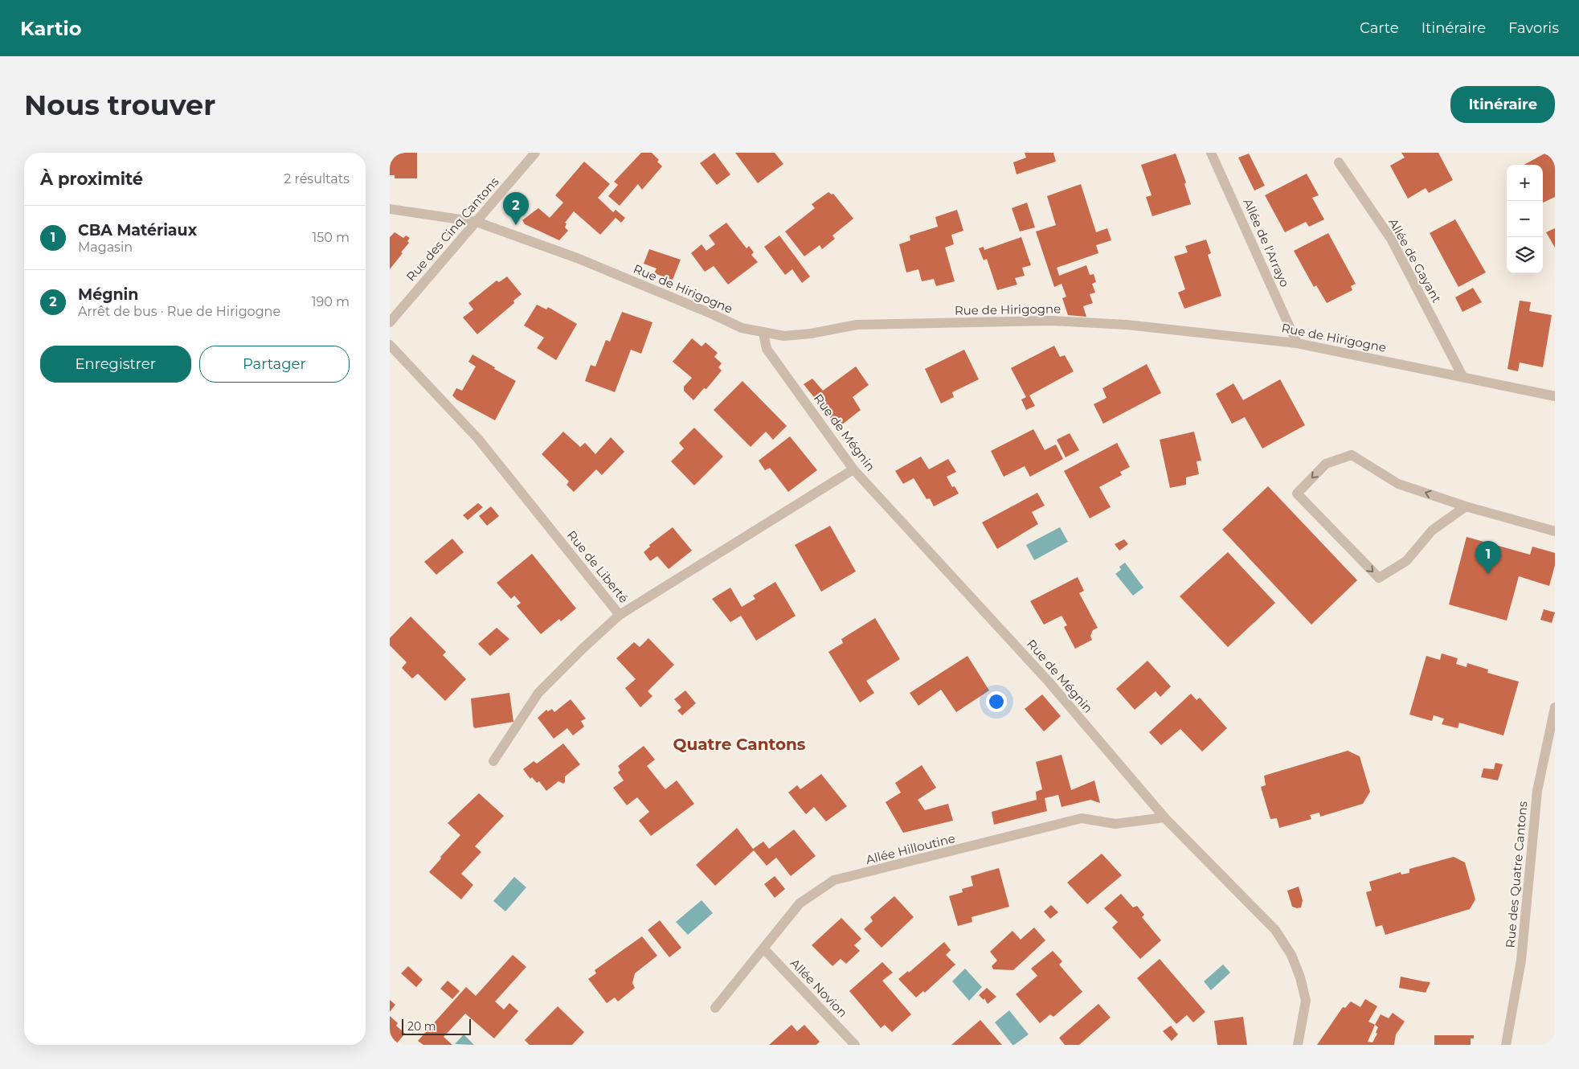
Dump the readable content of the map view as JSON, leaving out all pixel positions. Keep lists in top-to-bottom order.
{
  "streets": {
    "street": [
      "Rue des Cinq Cantons",
      "Allée de l'Arrayo",
      "Allée de Gayant",
      "Rue de Hirigogne",
      "Rue de Mégnin",
      "Rue de Liberté",
      "Allée Hilloutine",
      "Rue des Quatre Cantons",
      "Allée Novion"
    ]
  },
  "crossings": [
    ["Rue des Cinq Cantons", "Rue de Hirigogne"],
    ["Allée de l'Arrayo", "Rue de Hirigogne"],
    ["Allée de Gayant", "Rue de Hirigogne"],
    ["Rue de Hirigogne", "Rue de Mégnin"],
    ["Rue de Mégnin", "Rue de Liberté"],
    ["Rue de Mégnin", "Allée Hilloutine"],
    ["Allée Hilloutine", "Allée Novion"]
  ],
  "districts": ["Quatre Cantons"],
  "scale_bar": "20 m",
  "page": {
    "header": "Kartio",
    "nav": ["Carte", "Itinéraire", "Favoris"],
    "buttons": [
      "Itinéraire",
      ["Enregistrer", "Partager"]
    ],
    "title": "Nous trouver",
    "heading": ["À proximité", "2 résultats"],
    "map_buttons": ["+", "−"],
    "pins": ["2", "1"],
    "list": [
      {
        "mark": "1",
        "name": "CBA Matériaux",
        "note": "Magasin",
        "value": "150 m"
      },
      {
        "mark": "2",
        "name": "Mégnin",
        "note": "Arrêt de bus · Rue de Hirigogne",
        "value": "190 m"
      }
    ],
    "scale": "20 m"
  }
}
